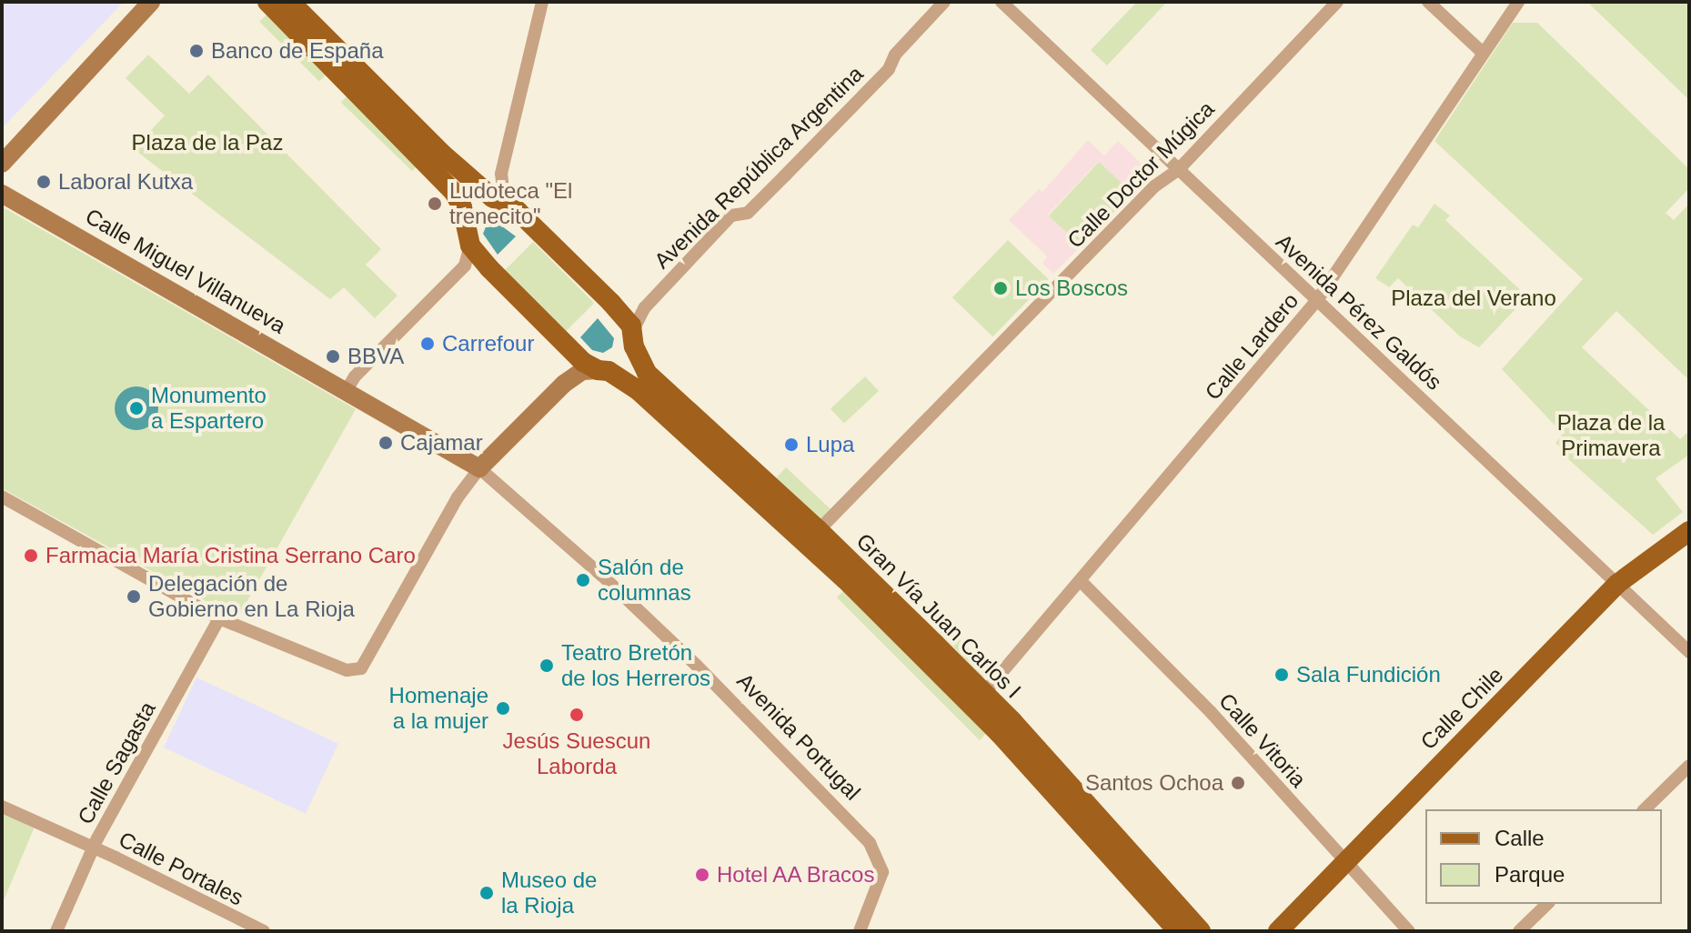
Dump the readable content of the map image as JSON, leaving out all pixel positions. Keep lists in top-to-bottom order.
{
  "streets": {
    "main road": [
      "Calle Miguel Villanueva",
      "Gran Vía Juan Carlos I",
      "Calle Chile",
      "Avenida Portugal"
    ],
    "street": [
      "Avenida República Argentina",
      "Calle Doctor Múgica",
      "Avenida Pérez Galdós",
      "Calle Lardero",
      "Calle Vitoria",
      "Calle Sagasta",
      "Calle Portales"
    ]
  },
  "crossings": [
    ["Avenida República Argentina", "Gran Vía Juan Carlos I"],
    ["Calle Doctor Múgica", "Avenida Pérez Galdós"],
    ["Calle Doctor Múgica", "Gran Vía Juan Carlos I"],
    ["Calle Miguel Villanueva", "Avenida Portugal"],
    ["Avenida Pérez Galdós", "Calle Lardero"],
    ["Avenida Pérez Galdós", "Calle Chile"],
    ["Calle Lardero", "Gran Vía Juan Carlos I"],
    ["Calle Lardero", "Calle Vitoria"],
    ["Calle Chile", "Calle Vitoria"],
    ["Calle Sagasta", "Calle Portales"]
  ],
  "parks": ["Plaza de la Paz", "Plaza del Verano", "Plaza de la Primavera"],
  "places": [
    "Banco de España",
    "Laboral Kutxa",
    "Ludoteca \"El trenecito\"",
    "Los Boscos",
    "Carrefour",
    "BBVA",
    "Monumento a Espartero",
    "Cajamar",
    "Lupa",
    "Farmacia María Cristina Serrano Caro",
    "Salón de columnas",
    "Delegación de Gobierno en La Rioja",
    "Teatro Bretón de los Herreros",
    "Sala Fundición",
    "Homenaje a la mujer",
    "Jesús Suescun Laborda",
    "Santos Ochoa",
    "Hotel AA Bracos",
    "Museo de la Rioja"
  ],
  "legend": ["Calle", "Parque"]
}
